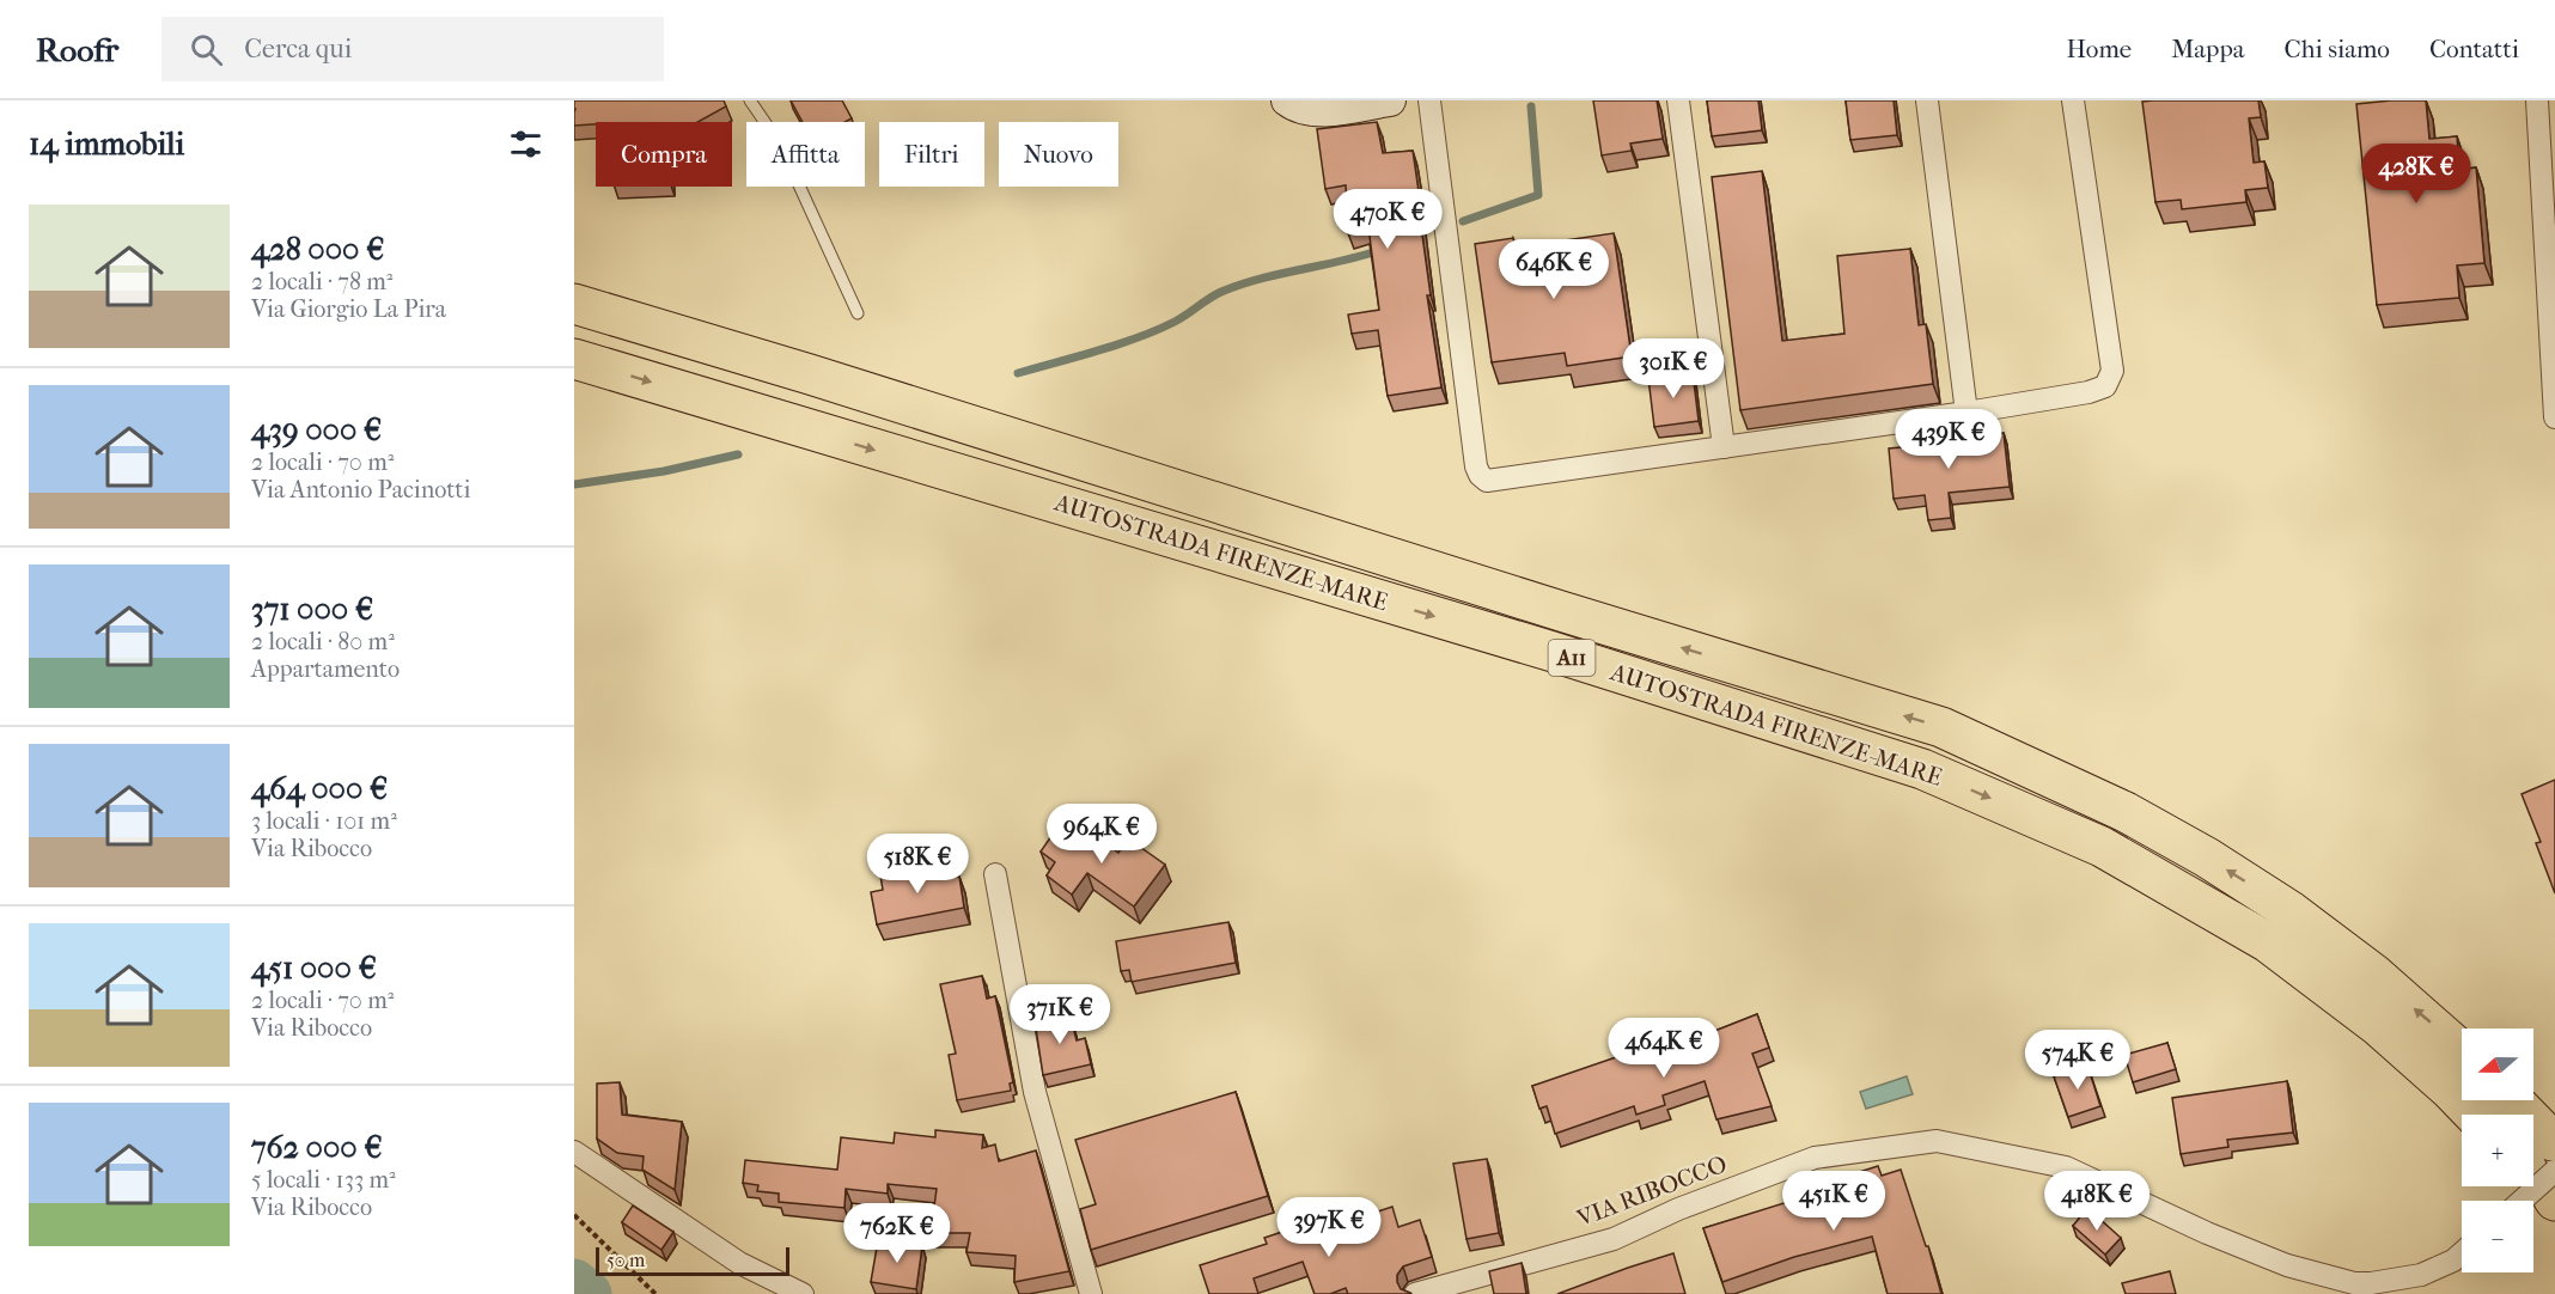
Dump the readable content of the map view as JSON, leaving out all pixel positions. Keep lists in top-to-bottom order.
{
  "streets": {
    "highway": ["AUTOSTRADA FIRENZE-MARE", "A11"],
    "street": ["VIA RIBOCCO"]
  },
  "scale_bar": "50 m",
  "north": "left",
  "page": {
    "header": "Roofr",
    "search": "Cerca qui",
    "nav": [
      "Home",
      "Mappa",
      "Chi siamo",
      "Contatti"
    ],
    "heading": "14 immobili",
    "chip": [
      "Compra",
      "Affitta",
      "Filtri",
      "Nuovo"
    ],
    "price": [
      "428K €",
      "470K €",
      "646K €",
      "301K €",
      "439K €",
      "964K €",
      "518K €",
      "371K €",
      "464K €",
      "574K €",
      "451K €",
      "418K €",
      "397K €",
      "762K €"
    ],
    "list": [
      {
        "name": "428 000 €",
        "note": "2 locali · 78 m² · Via Giorgio La Pira"
      },
      {
        "name": "439 000 €",
        "note": "2 locali · 70 m² · Via Antonio Pacinotti"
      },
      {
        "name": "371 000 €",
        "note": "2 locali · 80 m² · Appartamento"
      },
      {
        "name": "464 000 €",
        "note": "3 locali · 101 m² · Via Ribocco"
      },
      {
        "name": "451 000 €",
        "note": "2 locali · 70 m² · Via Ribocco"
      },
      {
        "name": "762 000 €",
        "note": "5 locali · 133 m² · Via Ribocco"
      }
    ],
    "map_buttons": ["+", "−"],
    "scale": "50 m"
  }
}
